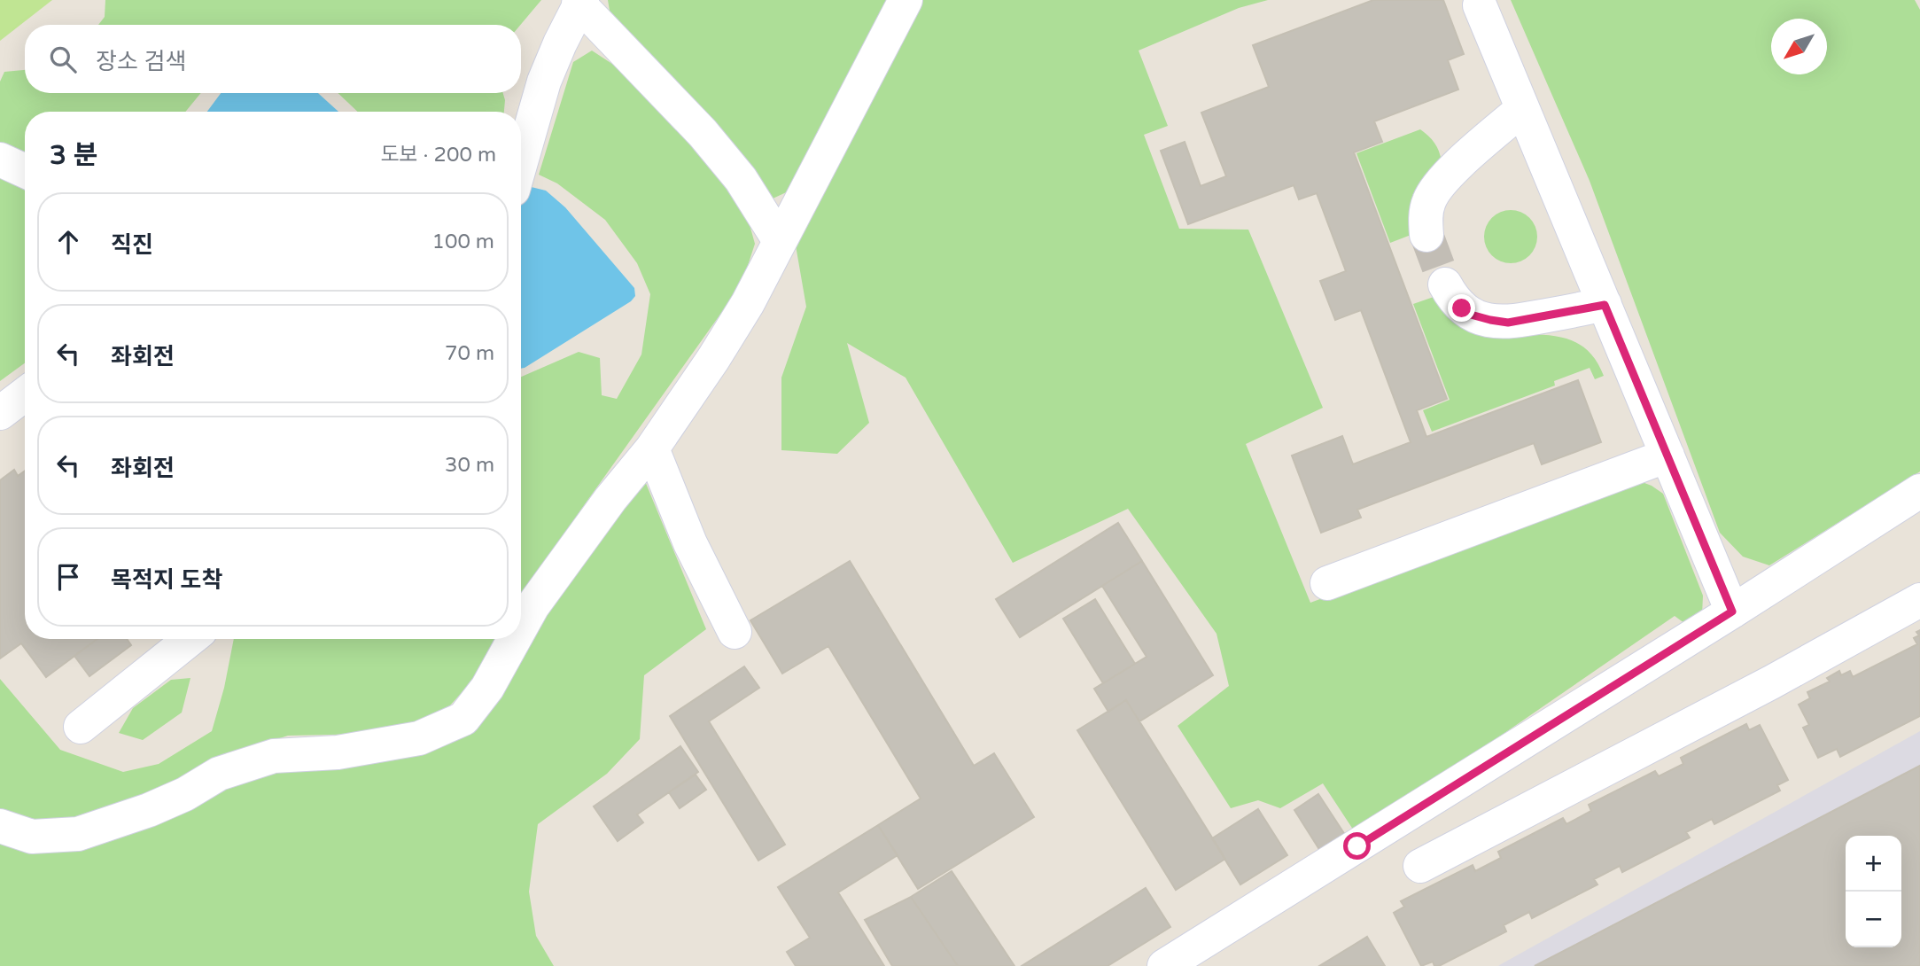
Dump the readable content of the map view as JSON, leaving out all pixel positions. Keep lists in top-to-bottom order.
{
  "north": "bottom left",
  "page": {
    "search": "장소 검색",
    "heading": ["3 분", "도보 · 200 m"],
    "list": [
      ["직진", "100 m"],
      ["좌회전", "70 m"],
      ["좌회전", "30 m"],
      "목적지 도착"
    ],
    "map_buttons": ["+", "−"]
  }
}
